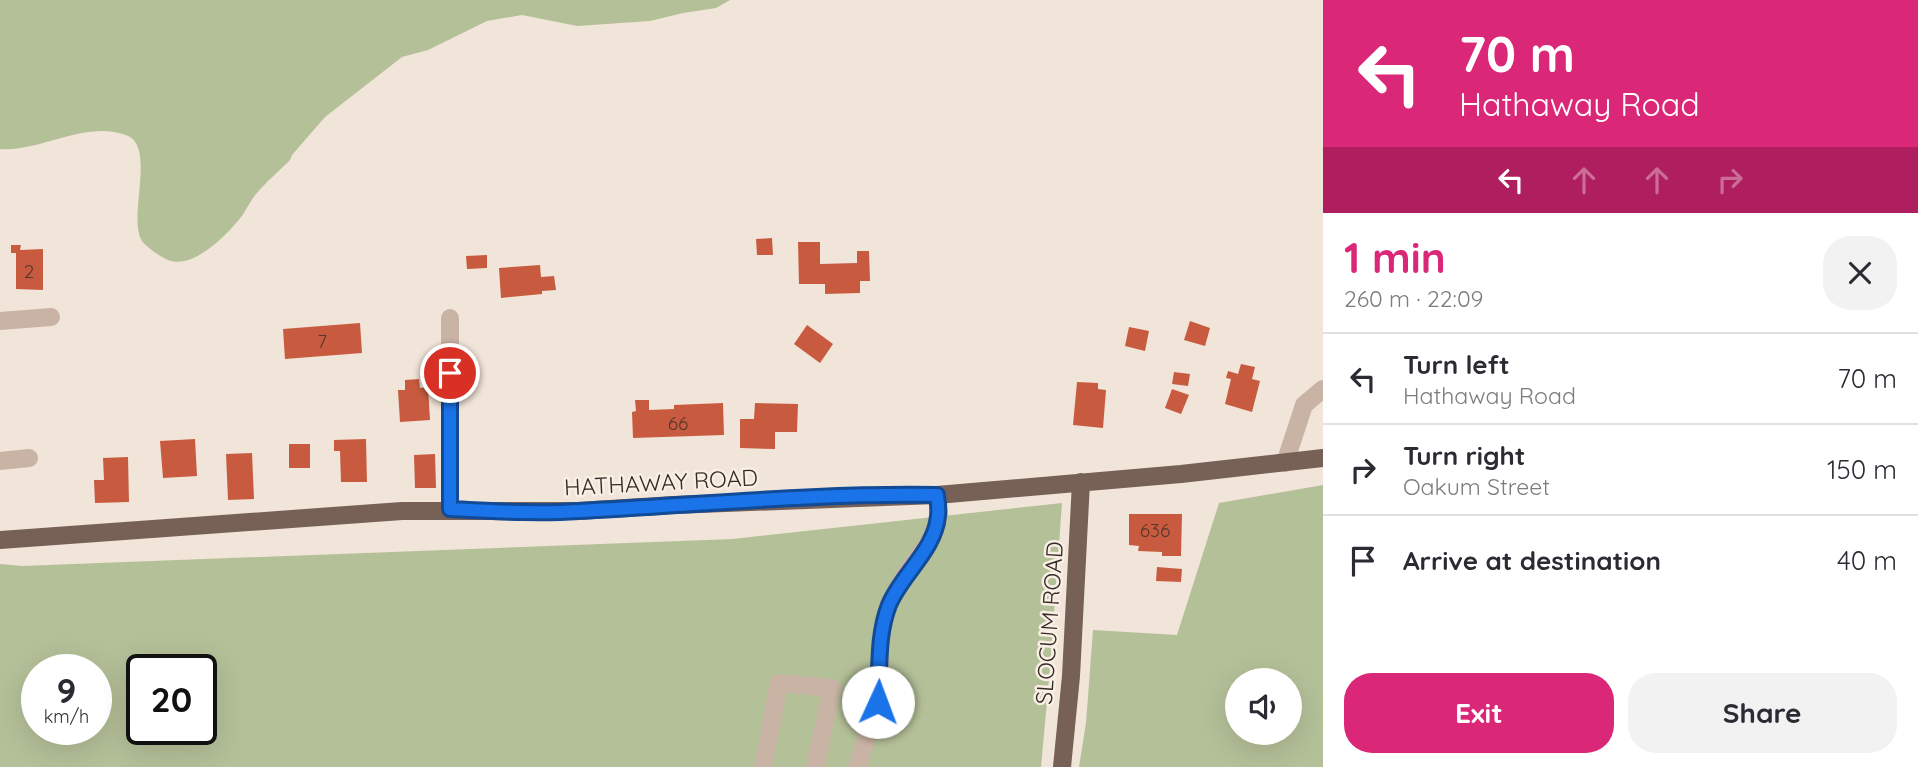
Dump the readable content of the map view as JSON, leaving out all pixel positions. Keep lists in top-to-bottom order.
{
  "streets": {
    "main road": ["HATHAWAY ROAD", "SLOCUM ROAD"]
  },
  "crossings": [
    ["HATHAWAY ROAD", "SLOCUM ROAD"]
  ],
  "house_numbers": [
    "2",
    "7",
    "66",
    "636"
  ],
  "page": {
    "turn": ["70 m", "Hathaway Road"],
    "heading": ["1 min", "260 m · 22:09"],
    "list": [
      {
        "name": "Turn left",
        "note": "Hathaway Road",
        "value": "70 m"
      },
      {
        "name": "Turn right",
        "note": "Oakum Street",
        "value": "150 m"
      },
      {
        "name": "Arrive at destination",
        "value": "40 m"
      }
    ],
    "speed": "9 km/h",
    "limit": "20",
    "buttons": ["Exit", "Share"]
  }
}
